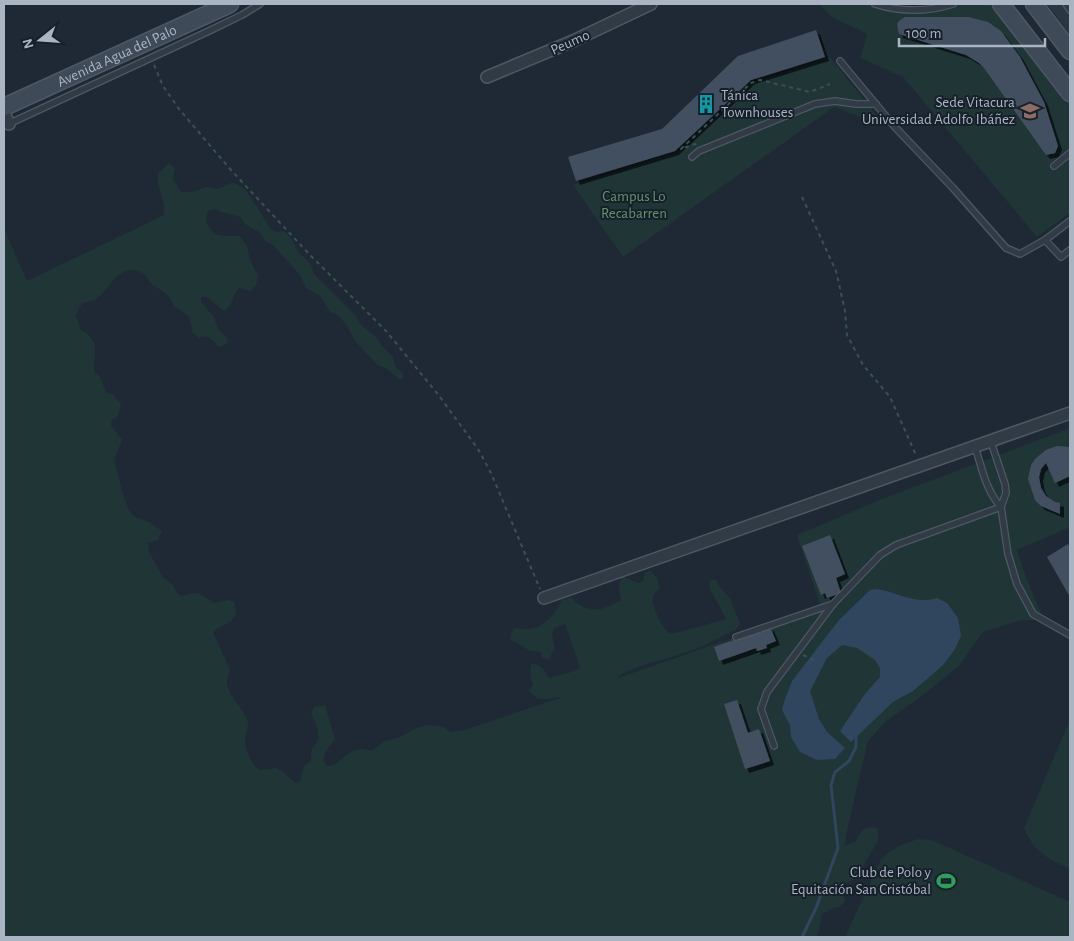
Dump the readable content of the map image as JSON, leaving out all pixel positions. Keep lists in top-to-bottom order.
{
  "streets": {
    "street": ["Peumo", "Avenida Agua del Palo"]
  },
  "parks": ["Campus Lo Recabarren"],
  "places": {
    "building": ["Tánica Townhouses"],
    "school or university": ["Sede Vitacura Universidad Adolfo Ibáñez"],
    "sports": ["Club de Polo y Equitación San Cristóbal"]
  },
  "scale_bar": "100 m",
  "north": "left"
}
